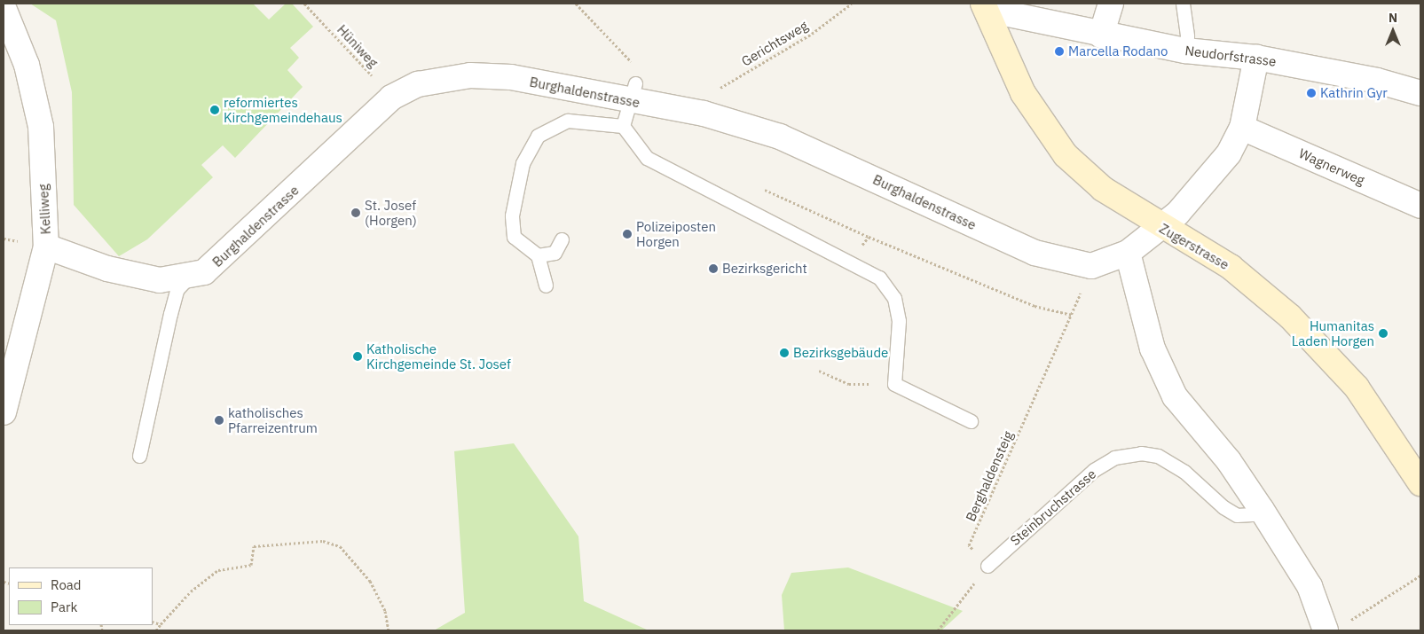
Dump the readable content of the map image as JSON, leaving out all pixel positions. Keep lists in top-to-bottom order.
{
  "streets": {
    "main road": ["Zugerstrasse"],
    "street": [
      "Neudorfstrasse",
      "Burghaldenstrasse",
      "Wagnerweg",
      "Kelliweg"
    ],
    "lane": ["Steinbruchstrasse"],
    "path": ["Gerichtsweg", "Hüniweg", "Berghaldensteig"]
  },
  "crossings": [
    ["Neudorfstrasse", "Burghaldenstrasse"],
    ["Neudorfstrasse", "Zugerstrasse"],
    ["Burghaldenstrasse", "Wagnerweg"],
    ["Burghaldenstrasse", "Kelliweg"],
    ["Burghaldenstrasse", "Zugerstrasse"],
    ["Berghaldensteig", "Steinbruchstrasse"]
  ],
  "places": [
    "Marcella Rodano",
    "Kathrin Gyr",
    "reformiertes Kirchgemeindehaus",
    "St. Josef (Horgen)",
    "Polizeiposten Horgen",
    "Bezirksgericht",
    "Humanitas Laden Horgen",
    "Bezirksgebäude",
    "Katholische Kirchgemeinde St. Josef",
    "katholisches Pfarreizentrum"
  ],
  "legend": ["Road", "Park"],
  "north": "top"
}
